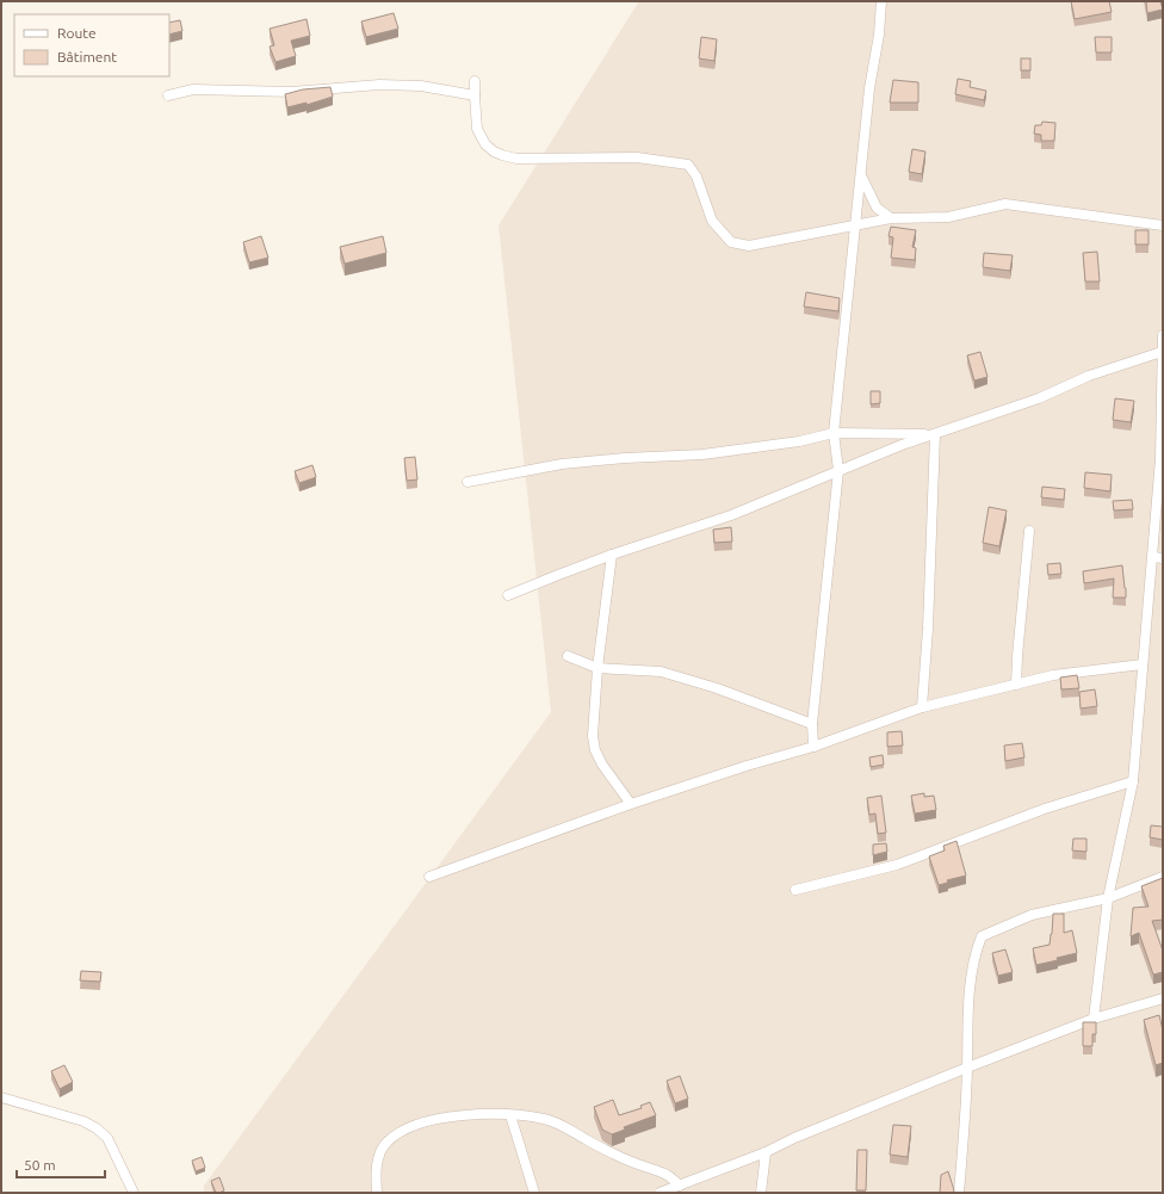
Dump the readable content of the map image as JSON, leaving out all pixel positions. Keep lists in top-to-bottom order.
{
  "legend": ["Route", "Bâtiment"],
  "scale_bar": "50 m"
}
